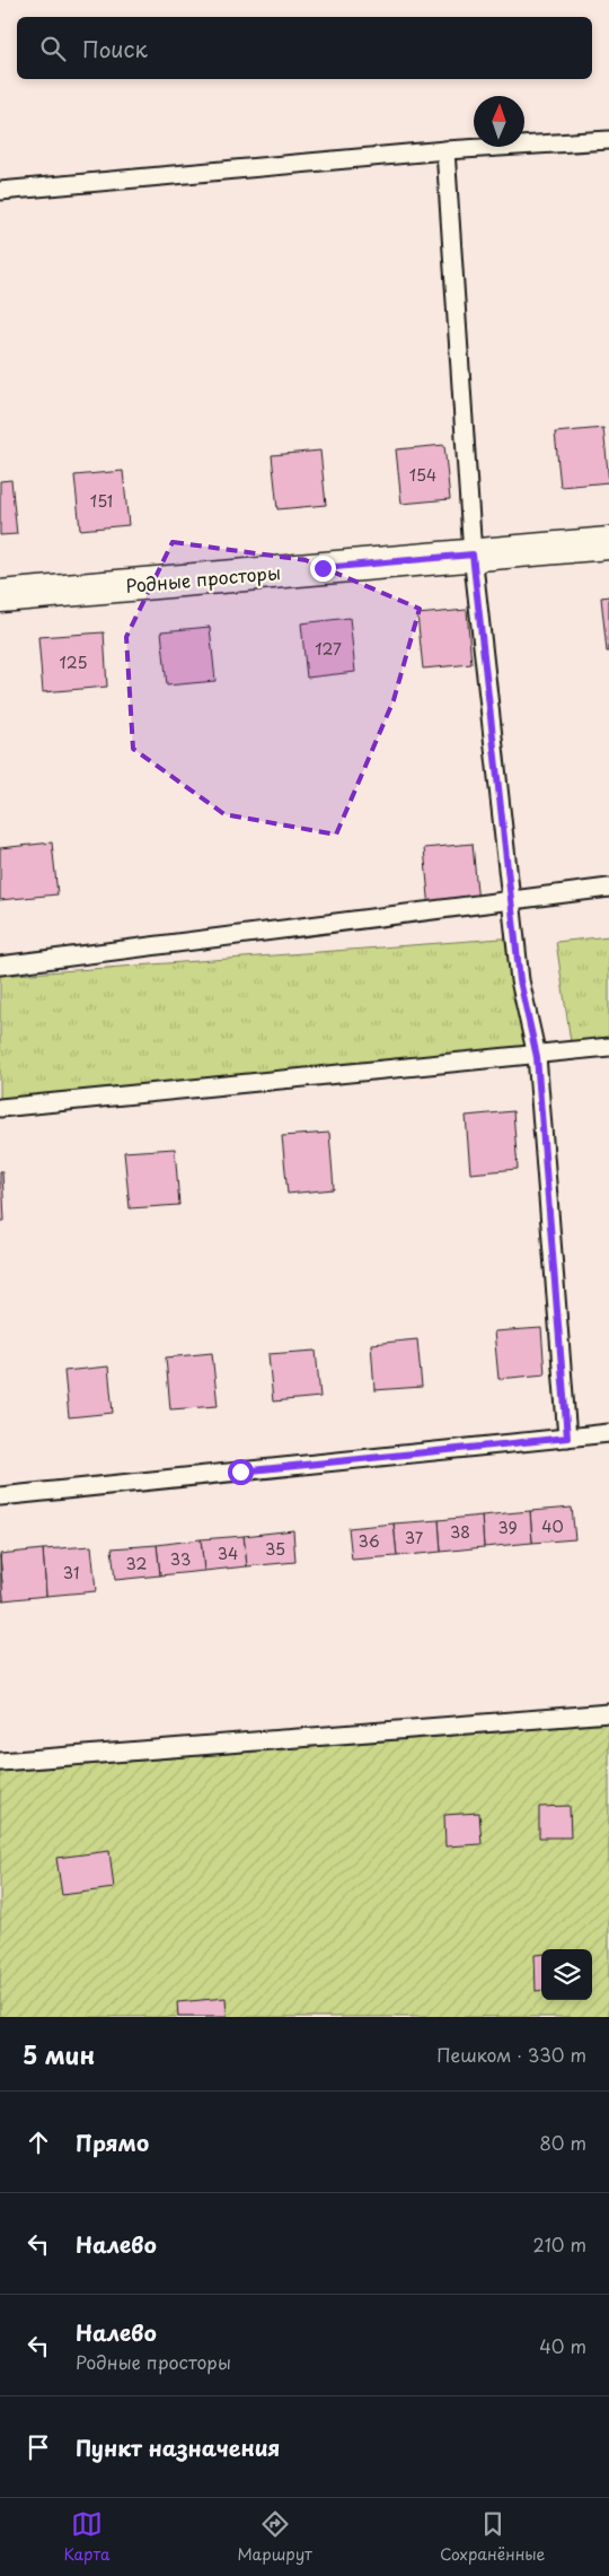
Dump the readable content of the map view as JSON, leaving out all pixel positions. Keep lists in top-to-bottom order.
{
  "streets": {
    "street": ["Родные просторы"]
  },
  "house_numbers": [
    "154",
    "151",
    "127",
    "125",
    "40",
    "39",
    "38",
    "37",
    "36",
    "35",
    "34",
    "33",
    "32",
    "31"
  ],
  "north": "top",
  "page": {
    "search": "Поиск",
    "heading": ["5 мин", "Пешком · 330 m"],
    "list": [
      ["Прямо", "80 m"],
      ["Налево", "210 m"],
      ["Налево", "Родные просторы", "40 m"],
      "Пункт назначения"
    ],
    "nav": ["Карта", "Маршрут", "Сохранённые"]
  }
}
